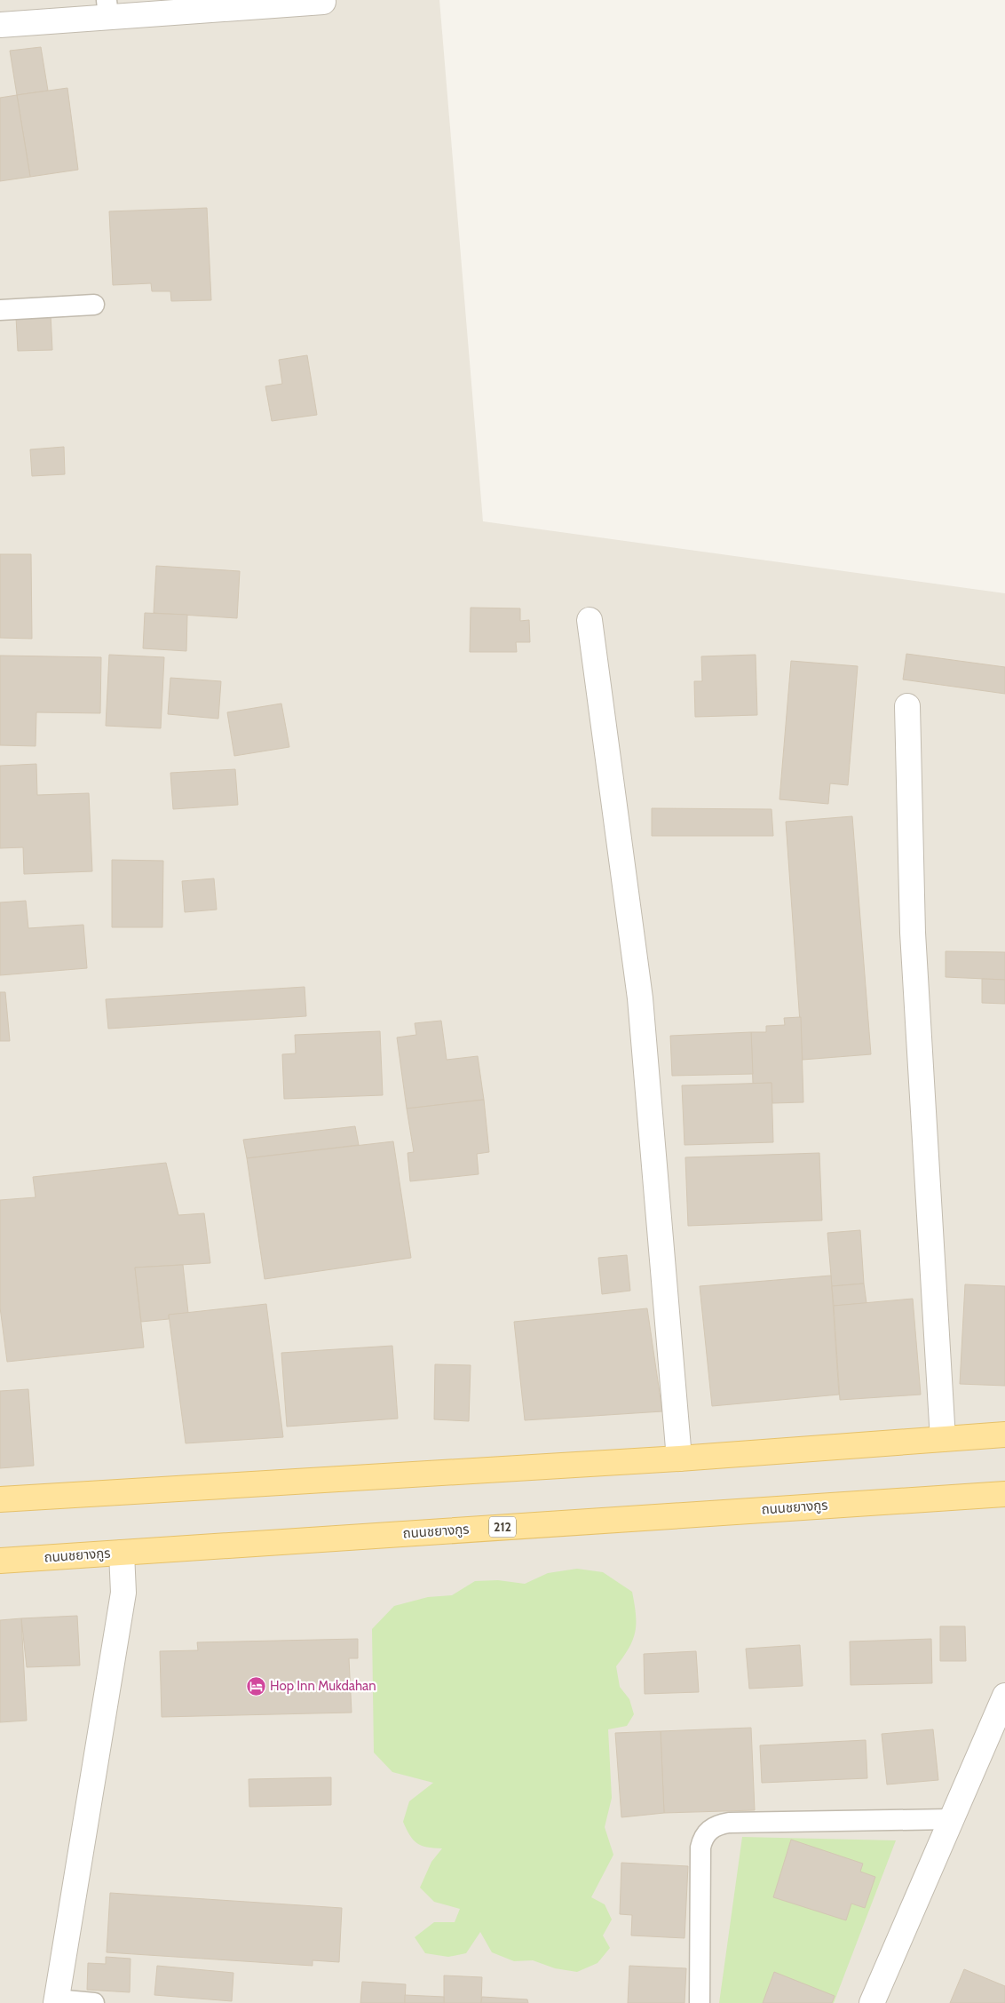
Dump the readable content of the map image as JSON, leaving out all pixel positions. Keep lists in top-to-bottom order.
{
  "streets": {
    "main road": ["ถนนชยางกูร", "212"]
  },
  "places": {
    "hotel": ["Hop Inn Mukdahan"]
  }
}
